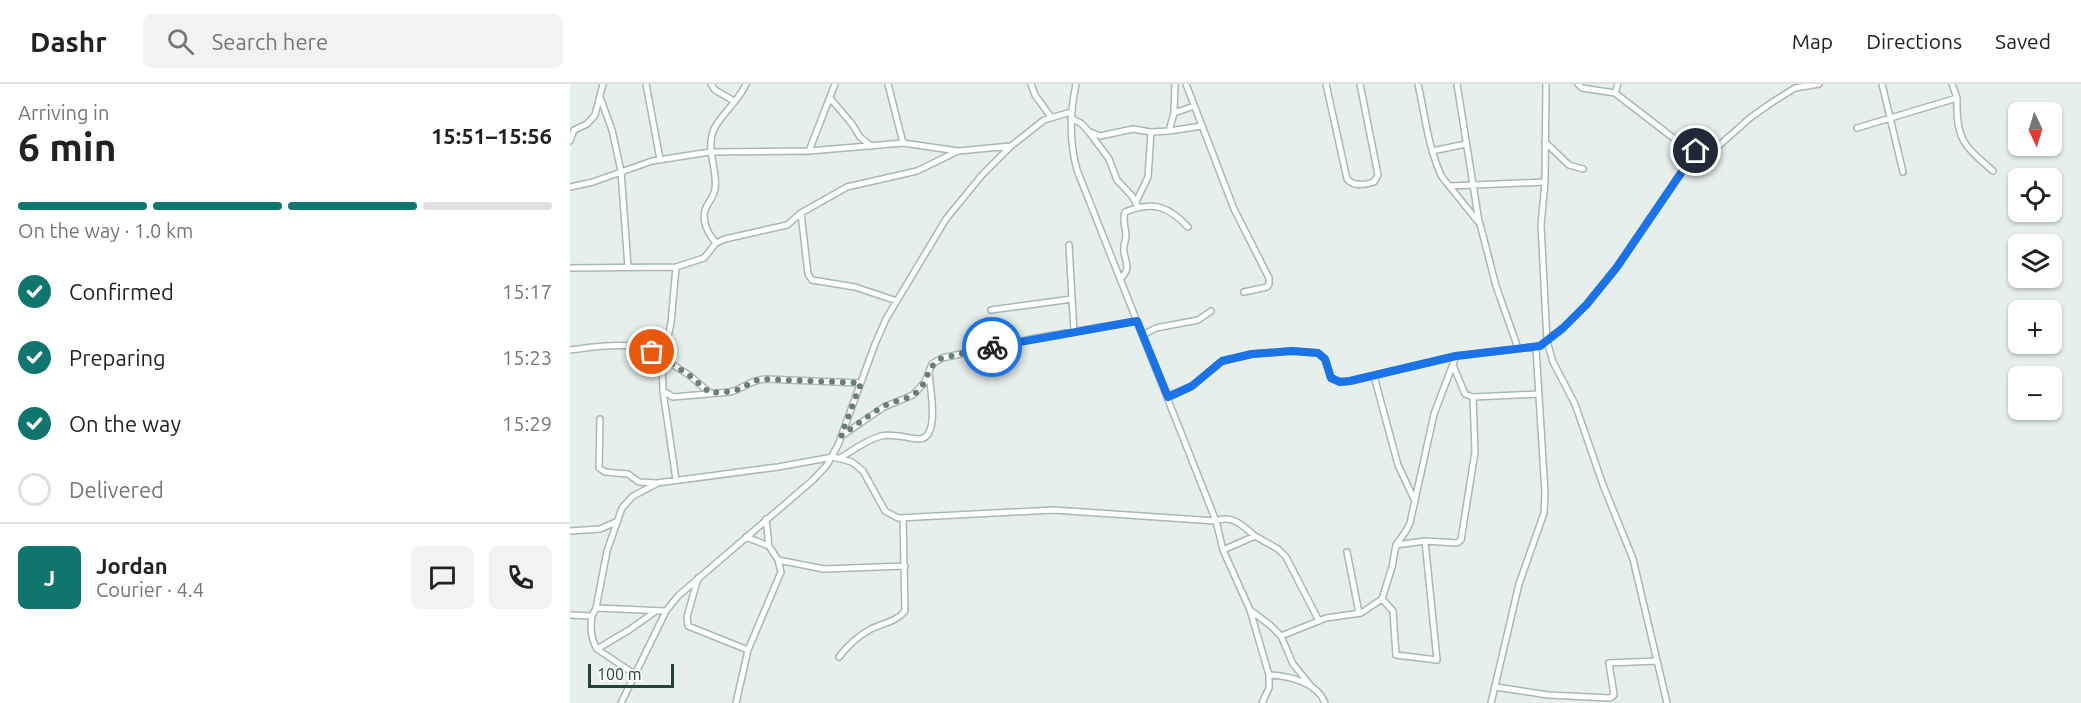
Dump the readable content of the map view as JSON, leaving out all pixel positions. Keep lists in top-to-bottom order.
{
  "scale_bar": "100 m",
  "north": "bottom",
  "page": {
    "header": "Dashr",
    "search": "Search here",
    "nav": ["Map", "Directions", "Saved"],
    "heading": ["6 min", "Arriving in", "15:51–15:56"],
    "panel": ["Jordan", "Courier · 4.4"],
    "map_buttons": ["+", "−"],
    "bar": "On the way · 1.0 km",
    "list": [
      ["Confirmed", "15:17"],
      ["Preparing", "15:23"],
      ["On the way", "15:29"],
      "Delivered"
    ],
    "round": "J",
    "scale": "100 m"
  }
}
